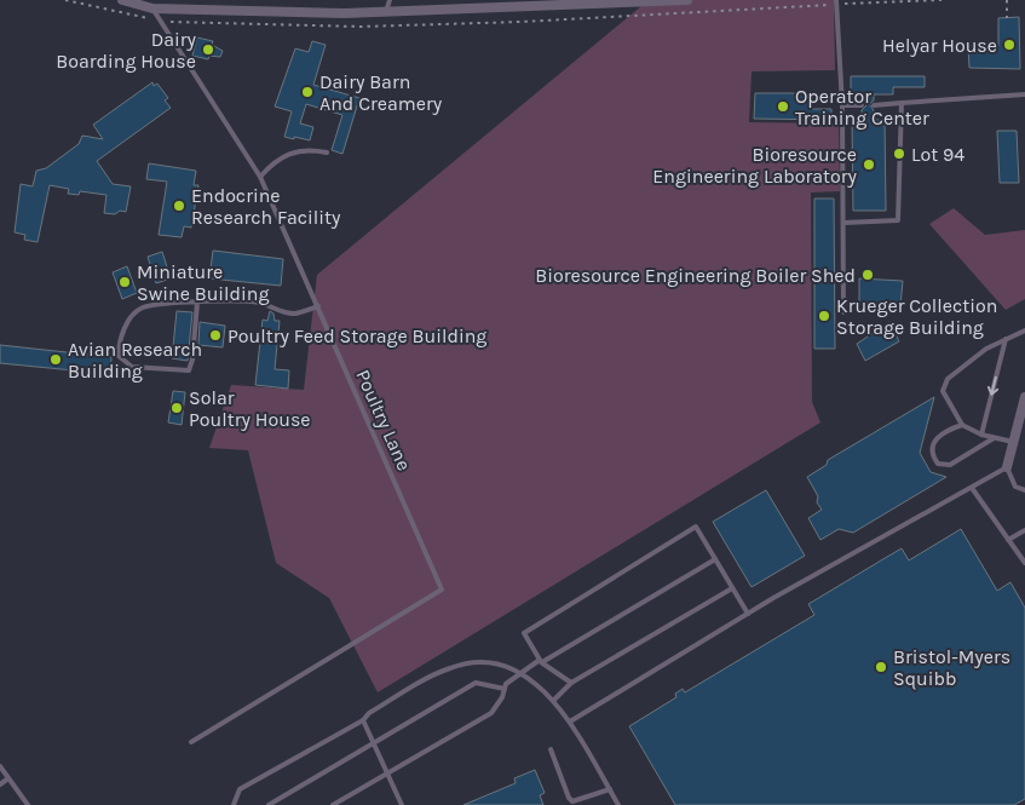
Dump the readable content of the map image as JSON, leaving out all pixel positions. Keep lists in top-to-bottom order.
{
  "streets": {
    "lane": ["Poultry Lane"]
  },
  "places": [
    "Helyar House",
    "Dairy Boarding House",
    "Dairy Barn And Creamery",
    "Operator Training Center",
    "Lot 94",
    "Bioresource Engineering Laboratory",
    "Endocrine Research Facility",
    "Bioresource Engineering Boiler Shed",
    "Miniature Swine Building",
    "Krueger Collection Storage Building",
    "Poultry Feed Storage Building",
    "Avian Research Building",
    "Solar Poultry House",
    "Bristol-Myers Squibb"
  ]
}
